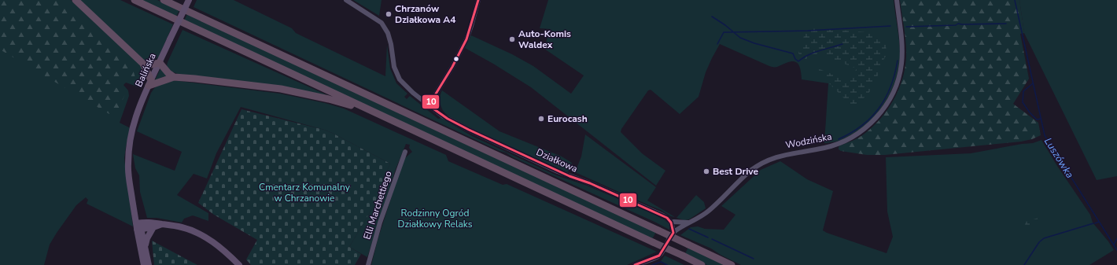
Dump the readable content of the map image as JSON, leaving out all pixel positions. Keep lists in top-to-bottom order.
{
  "streets": {
    "main road": ["Balińska"],
    "street": ["Wodzińska", "Działkowa", "Elli Marchettiego"]
  },
  "water": ["Luszówka"],
  "parks": ["Cmentarz Komunalny w Chrzanowie", "Rodzinny Ogród Działkowy Relaks"],
  "places": [
    "Chrzanów Działkowa A4",
    "Auto-Komis Waldex",
    "Eurocash",
    "Best Drive"
  ],
  "lines": ["transit line 10"]
}
